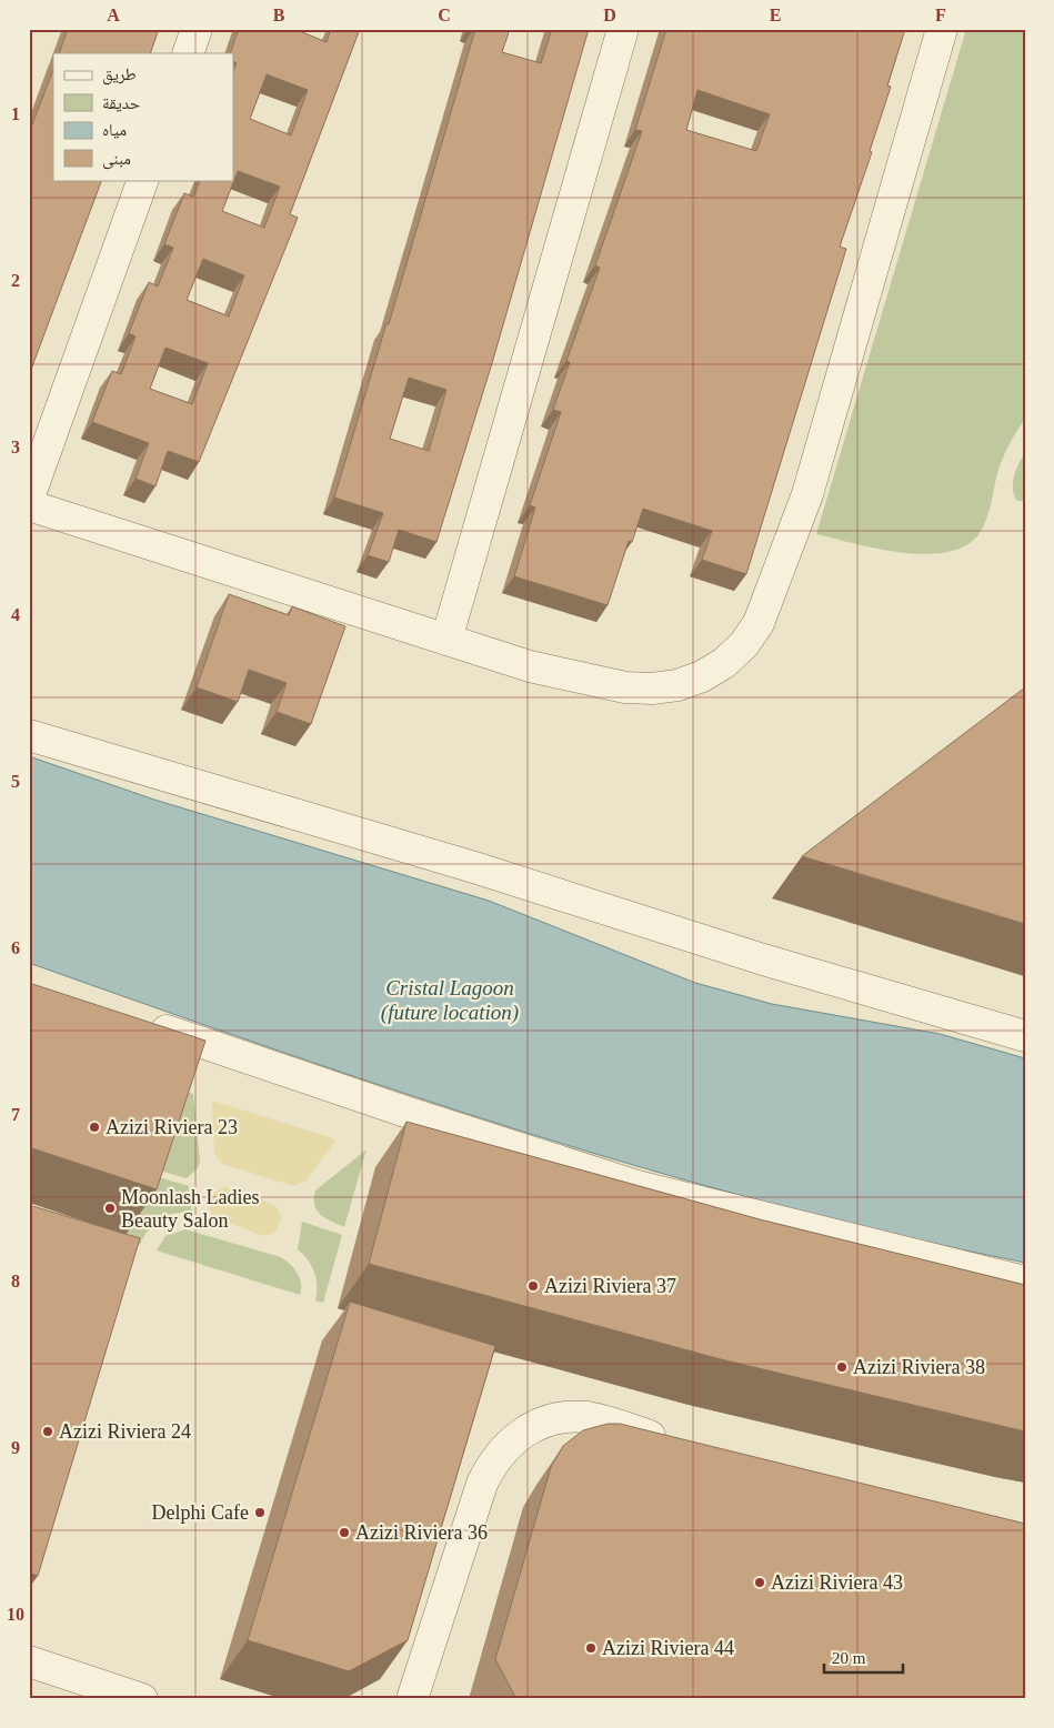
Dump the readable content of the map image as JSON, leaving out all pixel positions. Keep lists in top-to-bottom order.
{
  "water": ["Cristal Lagoon (future location)"],
  "places": [
    "Azizi Riviera 23",
    "Moonlash Ladies Beauty Salon",
    "Azizi Riviera 37",
    "Azizi Riviera 38",
    "Azizi Riviera 24",
    "Delphi Cafe",
    "Azizi Riviera 36",
    "Azizi Riviera 43",
    "Azizi Riviera 44"
  ],
  "legend": [
    "طريق",
    "حديقة",
    "مياه",
    "مبنى"
  ],
  "scale_bar": "20 m",
  "grid": {
    "columns": [
      "A",
      "B",
      "C",
      "D",
      "E",
      "F"
    ],
    "rows": [
      "1",
      "2",
      "3",
      "4",
      "5",
      "6",
      "7",
      "8",
      "9",
      "10"
    ]
  }
}
